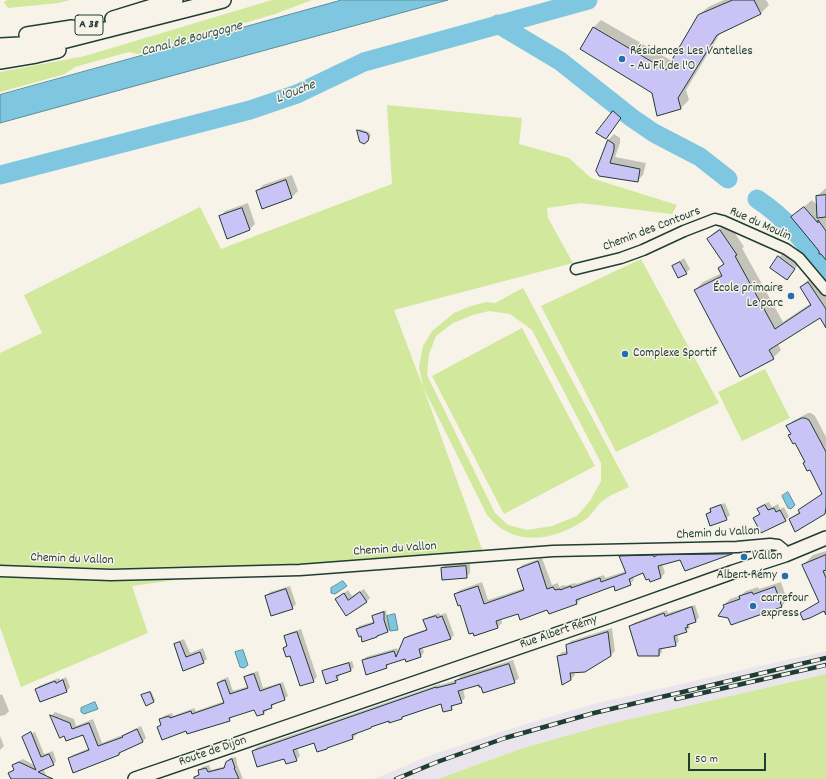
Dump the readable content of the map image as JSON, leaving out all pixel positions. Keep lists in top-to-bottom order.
{
  "streets": {
    "highway": ["A 38"],
    "main road": ["Rue Albert Rémy", "Route de Dijon"],
    "street": ["Rue du Moulin", "Chemin des Contours", "Chemin du Vallon"]
  },
  "crossings": [
    ["Rue du Moulin", "Chemin des Contours"],
    ["Chemin du Vallon", "Rue Albert Rémy"],
    ["Rue Albert Rémy", "Route de Dijon"]
  ],
  "water": ["Canal de Bourgogne", "L'Ouche"],
  "places": [
    "Résidences Les Vantelles - Au Fil de l'O",
    "École primaire Le parc",
    "Complexe Sportif",
    "Vallon",
    "Albert Rémy",
    "carrefour express"
  ],
  "scale_bar": "50 m"
}
